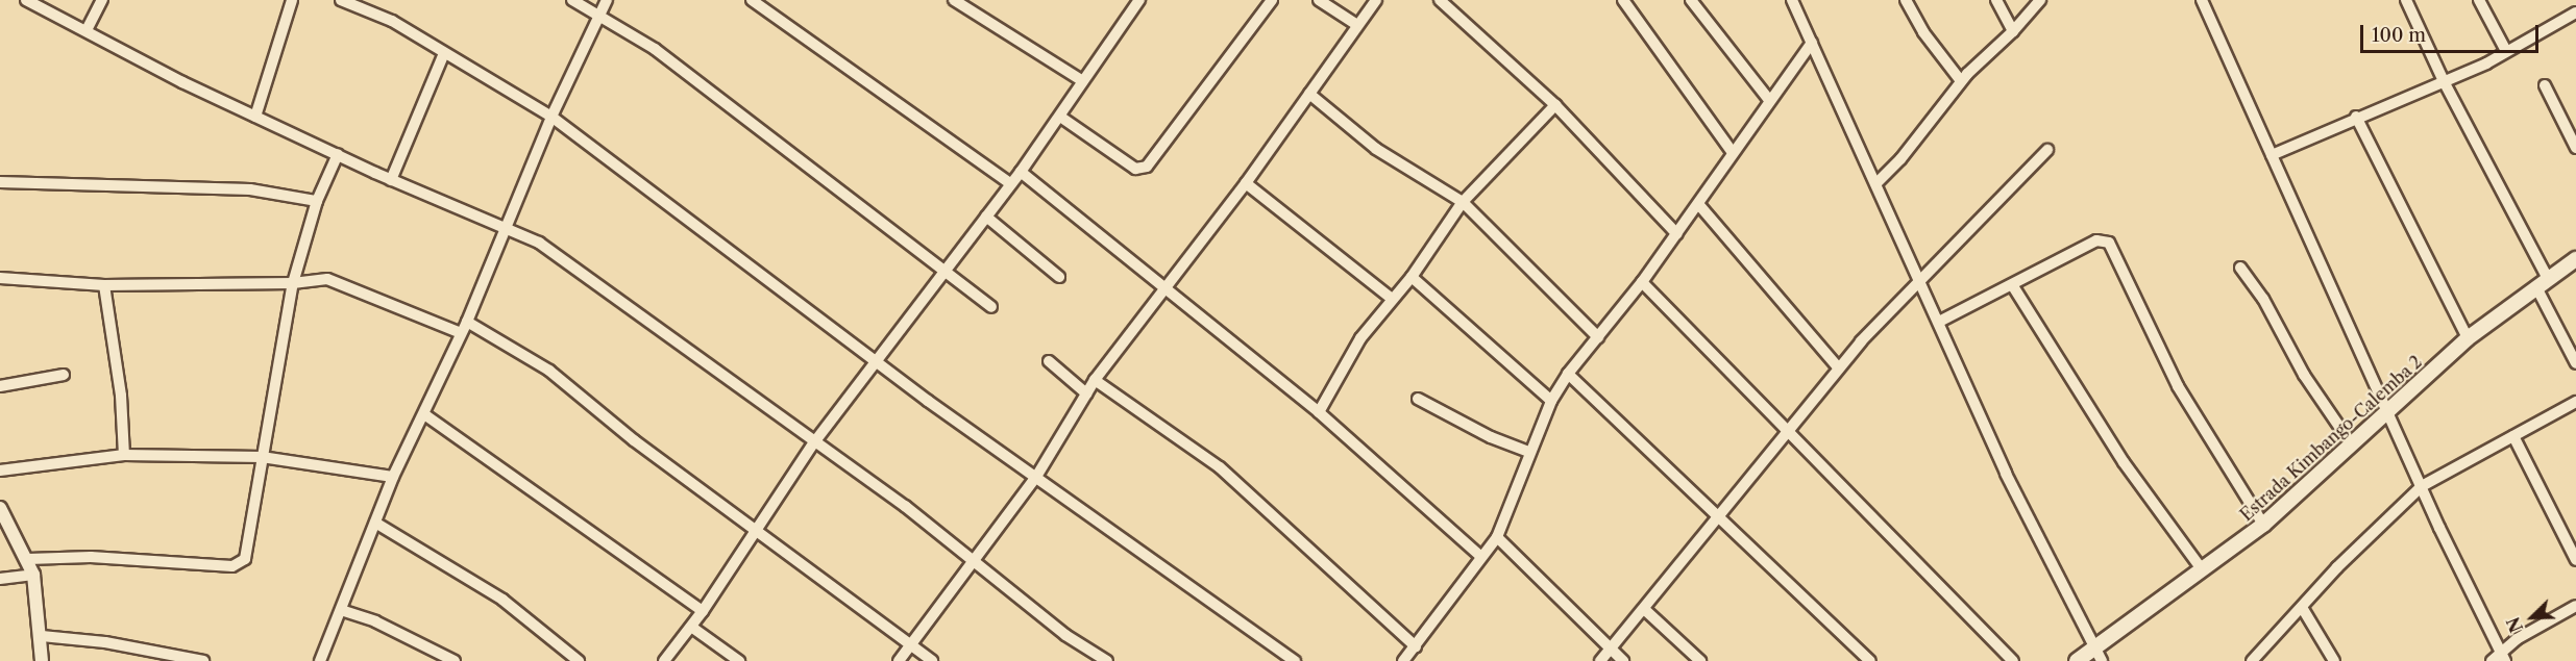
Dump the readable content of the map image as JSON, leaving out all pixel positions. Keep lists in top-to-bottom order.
{
  "streets": {
    "main road": ["Estrada Kimbango-Calemba 2"]
  },
  "scale_bar": "100 m",
  "north": "bottom left"
}
